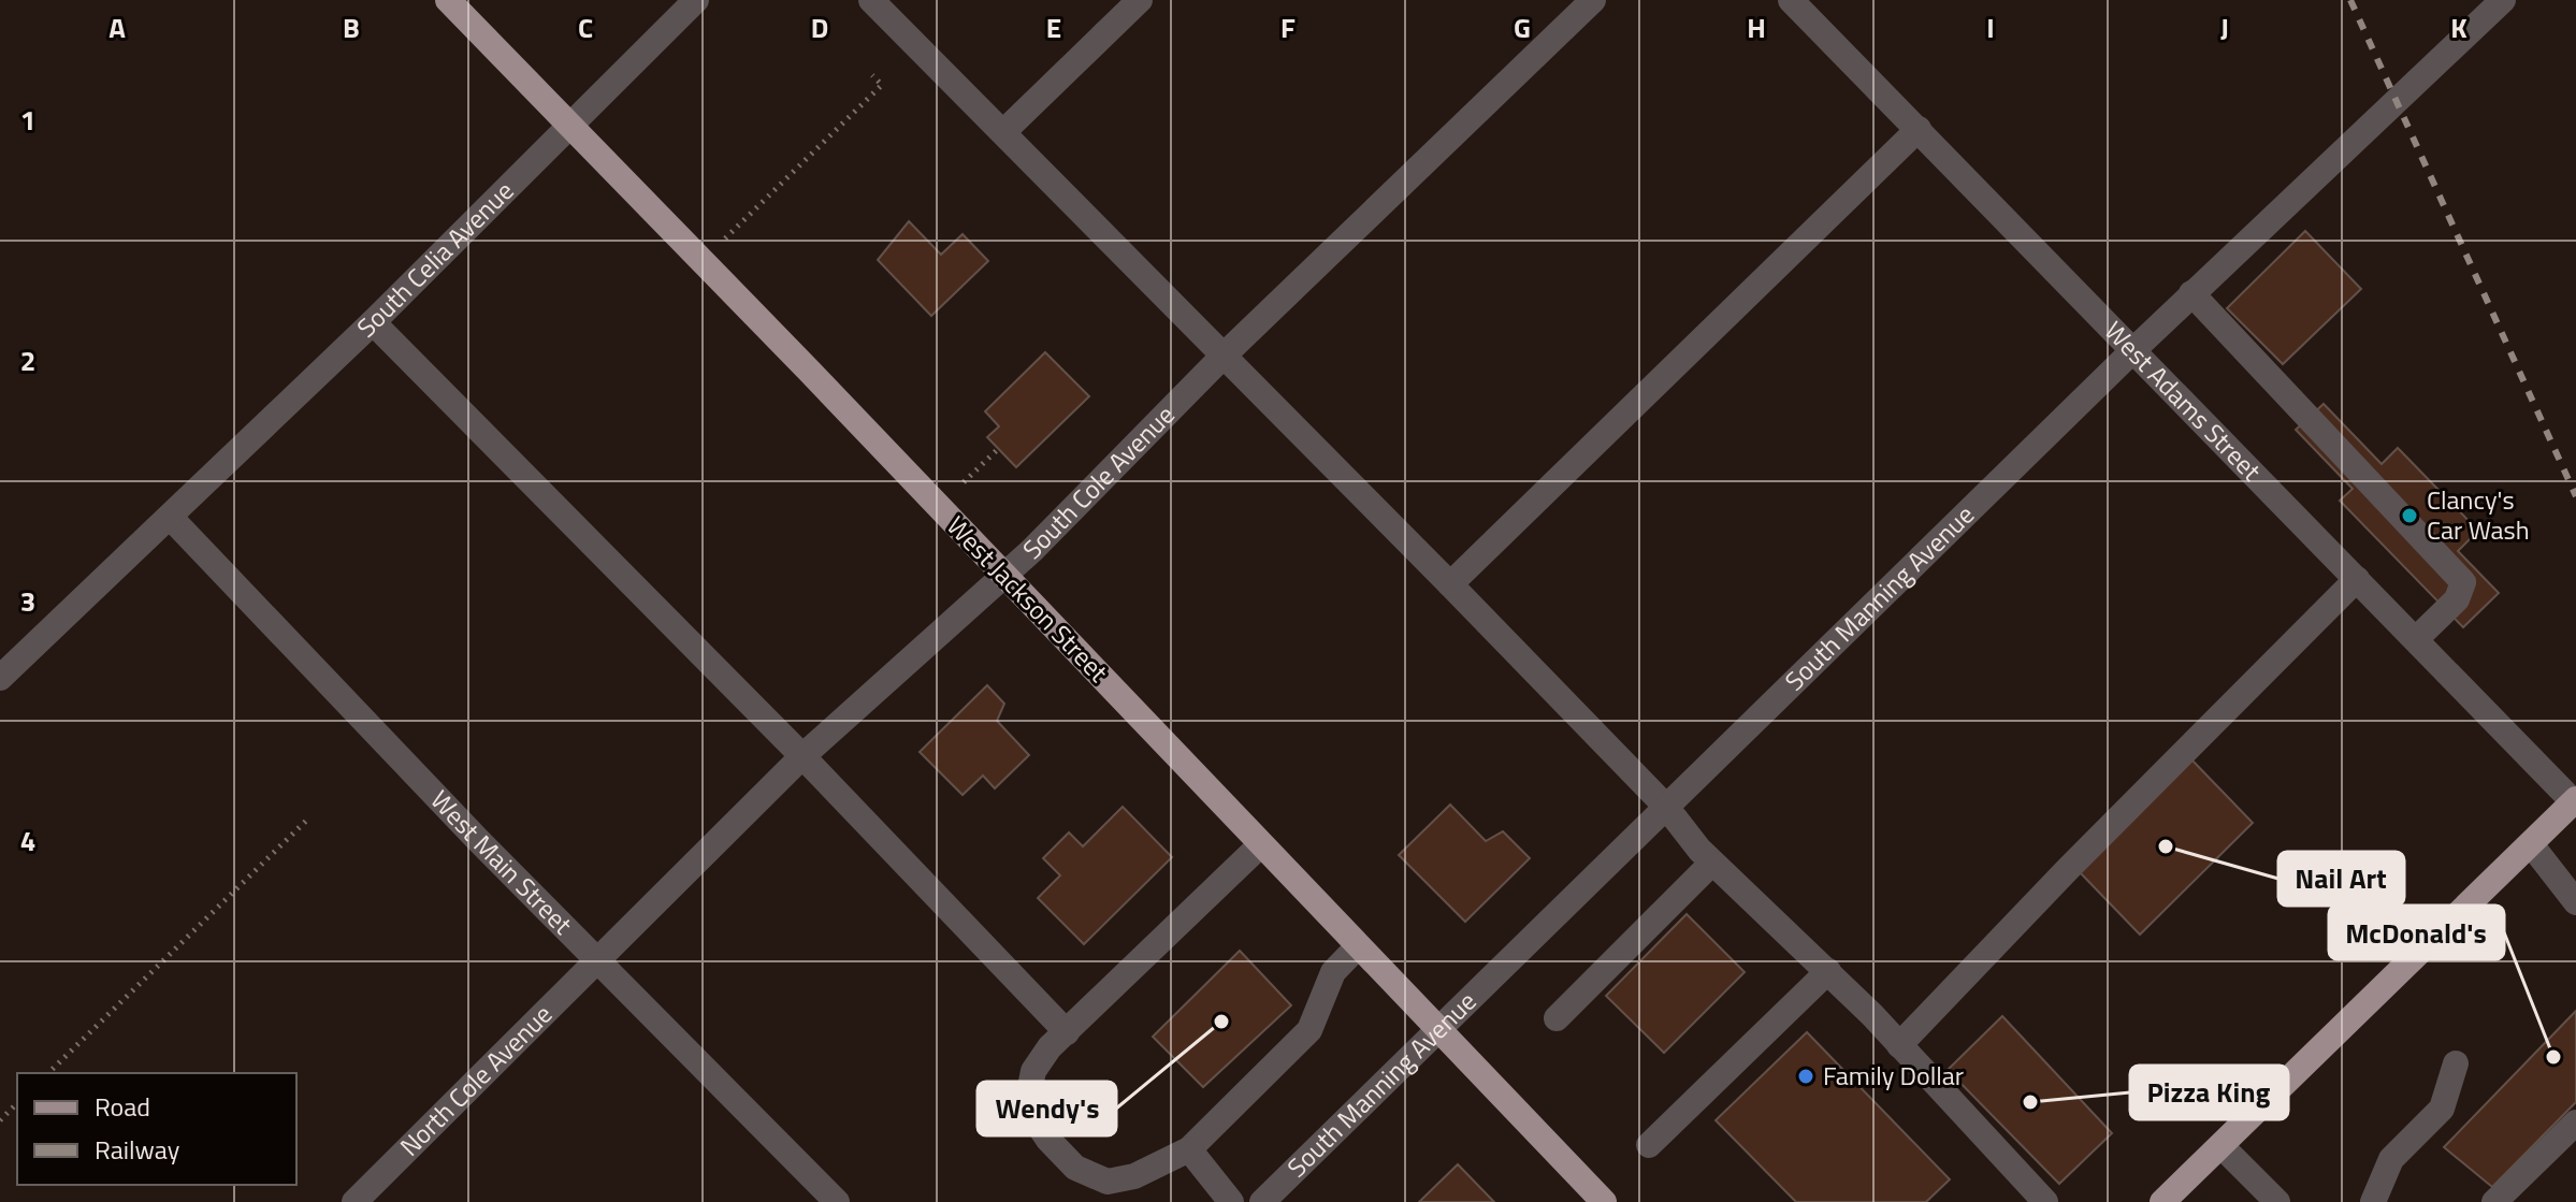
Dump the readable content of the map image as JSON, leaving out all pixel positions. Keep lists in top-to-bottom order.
{
  "streets": {
    "main road": ["West Jackson Street"],
    "street": [
      "South Celia Avenue",
      "West Adams Street",
      "South Cole Avenue",
      "South Manning Avenue",
      "West Main Street",
      "North Cole Avenue"
    ]
  },
  "crossings": [
    ["South Celia Avenue", "West Jackson Street"],
    ["South Celia Avenue", "West Main Street"],
    ["West Adams Street", "South Manning Avenue"],
    ["South Cole Avenue", "West Jackson Street"],
    ["South Cole Avenue", "West Main Street"],
    ["South Cole Avenue", "North Cole Avenue"],
    ["South Manning Avenue", "West Jackson Street"],
    ["West Main Street", "North Cole Avenue"]
  ],
  "places": [
    "Clancy's Car Wash",
    "Nail Art",
    "Wendy's",
    "McDonald's",
    "Family Dollar",
    "Pizza King"
  ],
  "legend": ["Road", "Railway"],
  "grid": {
    "columns": [
      "A",
      "B",
      "C",
      "D",
      "E",
      "F",
      "G",
      "H",
      "I",
      "J",
      "K"
    ],
    "rows": [
      "1",
      "2",
      "3",
      "4"
    ]
  }
}
